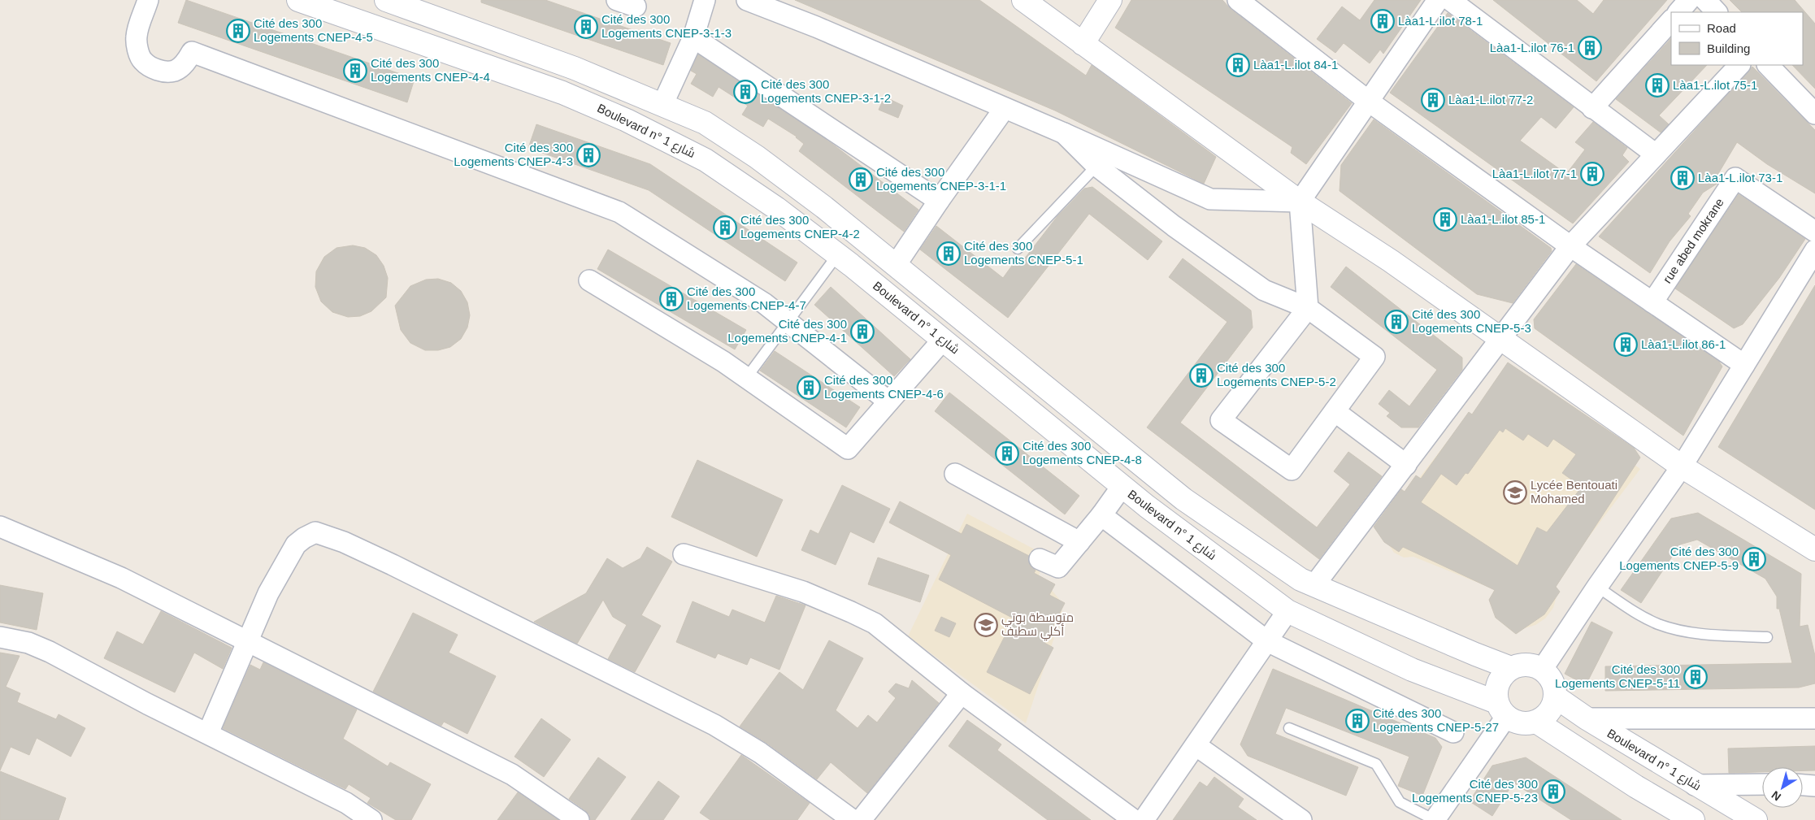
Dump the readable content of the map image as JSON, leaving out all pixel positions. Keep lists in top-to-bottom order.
{
  "streets": {
    "main road": ["Boulevard n° شارع 1"],
    "street": ["rue abed mokrane"]
  },
  "places": {
    "building": [
      "Làa1-L.ilot 78-1",
      "Cité des 300 Logements CNEP-3-1-3",
      "Cité des 300 Logements CNEP-4-5",
      "Làa1-L.ilot 76-1",
      "Làa1-L.ilot 84-1",
      "Cité des 300 Logements CNEP-4-4",
      "Làa1-L.ilot 75-1",
      "Cité des 300 Logements CNEP-3-1-2",
      "Làa1-L.ilot 77-2",
      "Cité des 300 Logements CNEP-4-3",
      "Làa1-L.ilot 77-1",
      "Làa1-L.ilot 73-1",
      "Cité des 300 Logements CNEP-3-1-1",
      "Làa1-L.ilot 85-1",
      "Cité des 300 Logements CNEP-4-2",
      "Cité des 300 Logements CNEP-5-1",
      "Cité des 300 Logements CNEP-4-7",
      "Cité des 300 Logements CNEP-5-3",
      "Cité des 300 Logements CNEP-4-1",
      "Làa1-L.ilot 86-1",
      "Cité des 300 Logements CNEP-5-2",
      "Cité des 300 Logements CNEP-4-6",
      "Cité des 300 Logements CNEP-4-8",
      "Cité des 300 Logements CNEP-5-9",
      "Cité des 300 Logements CNEP-5-11",
      "Cité des 300 Logements CNEP-5-27",
      "Cité des 300 Logements CNEP-5-23"
    ],
    "school or university": ["Lycée Bentouati Mohamed", "متوسطة بوتي أكلي سطيف"]
  },
  "legend": ["Road", "Building"],
  "north": "bottom left"
}
